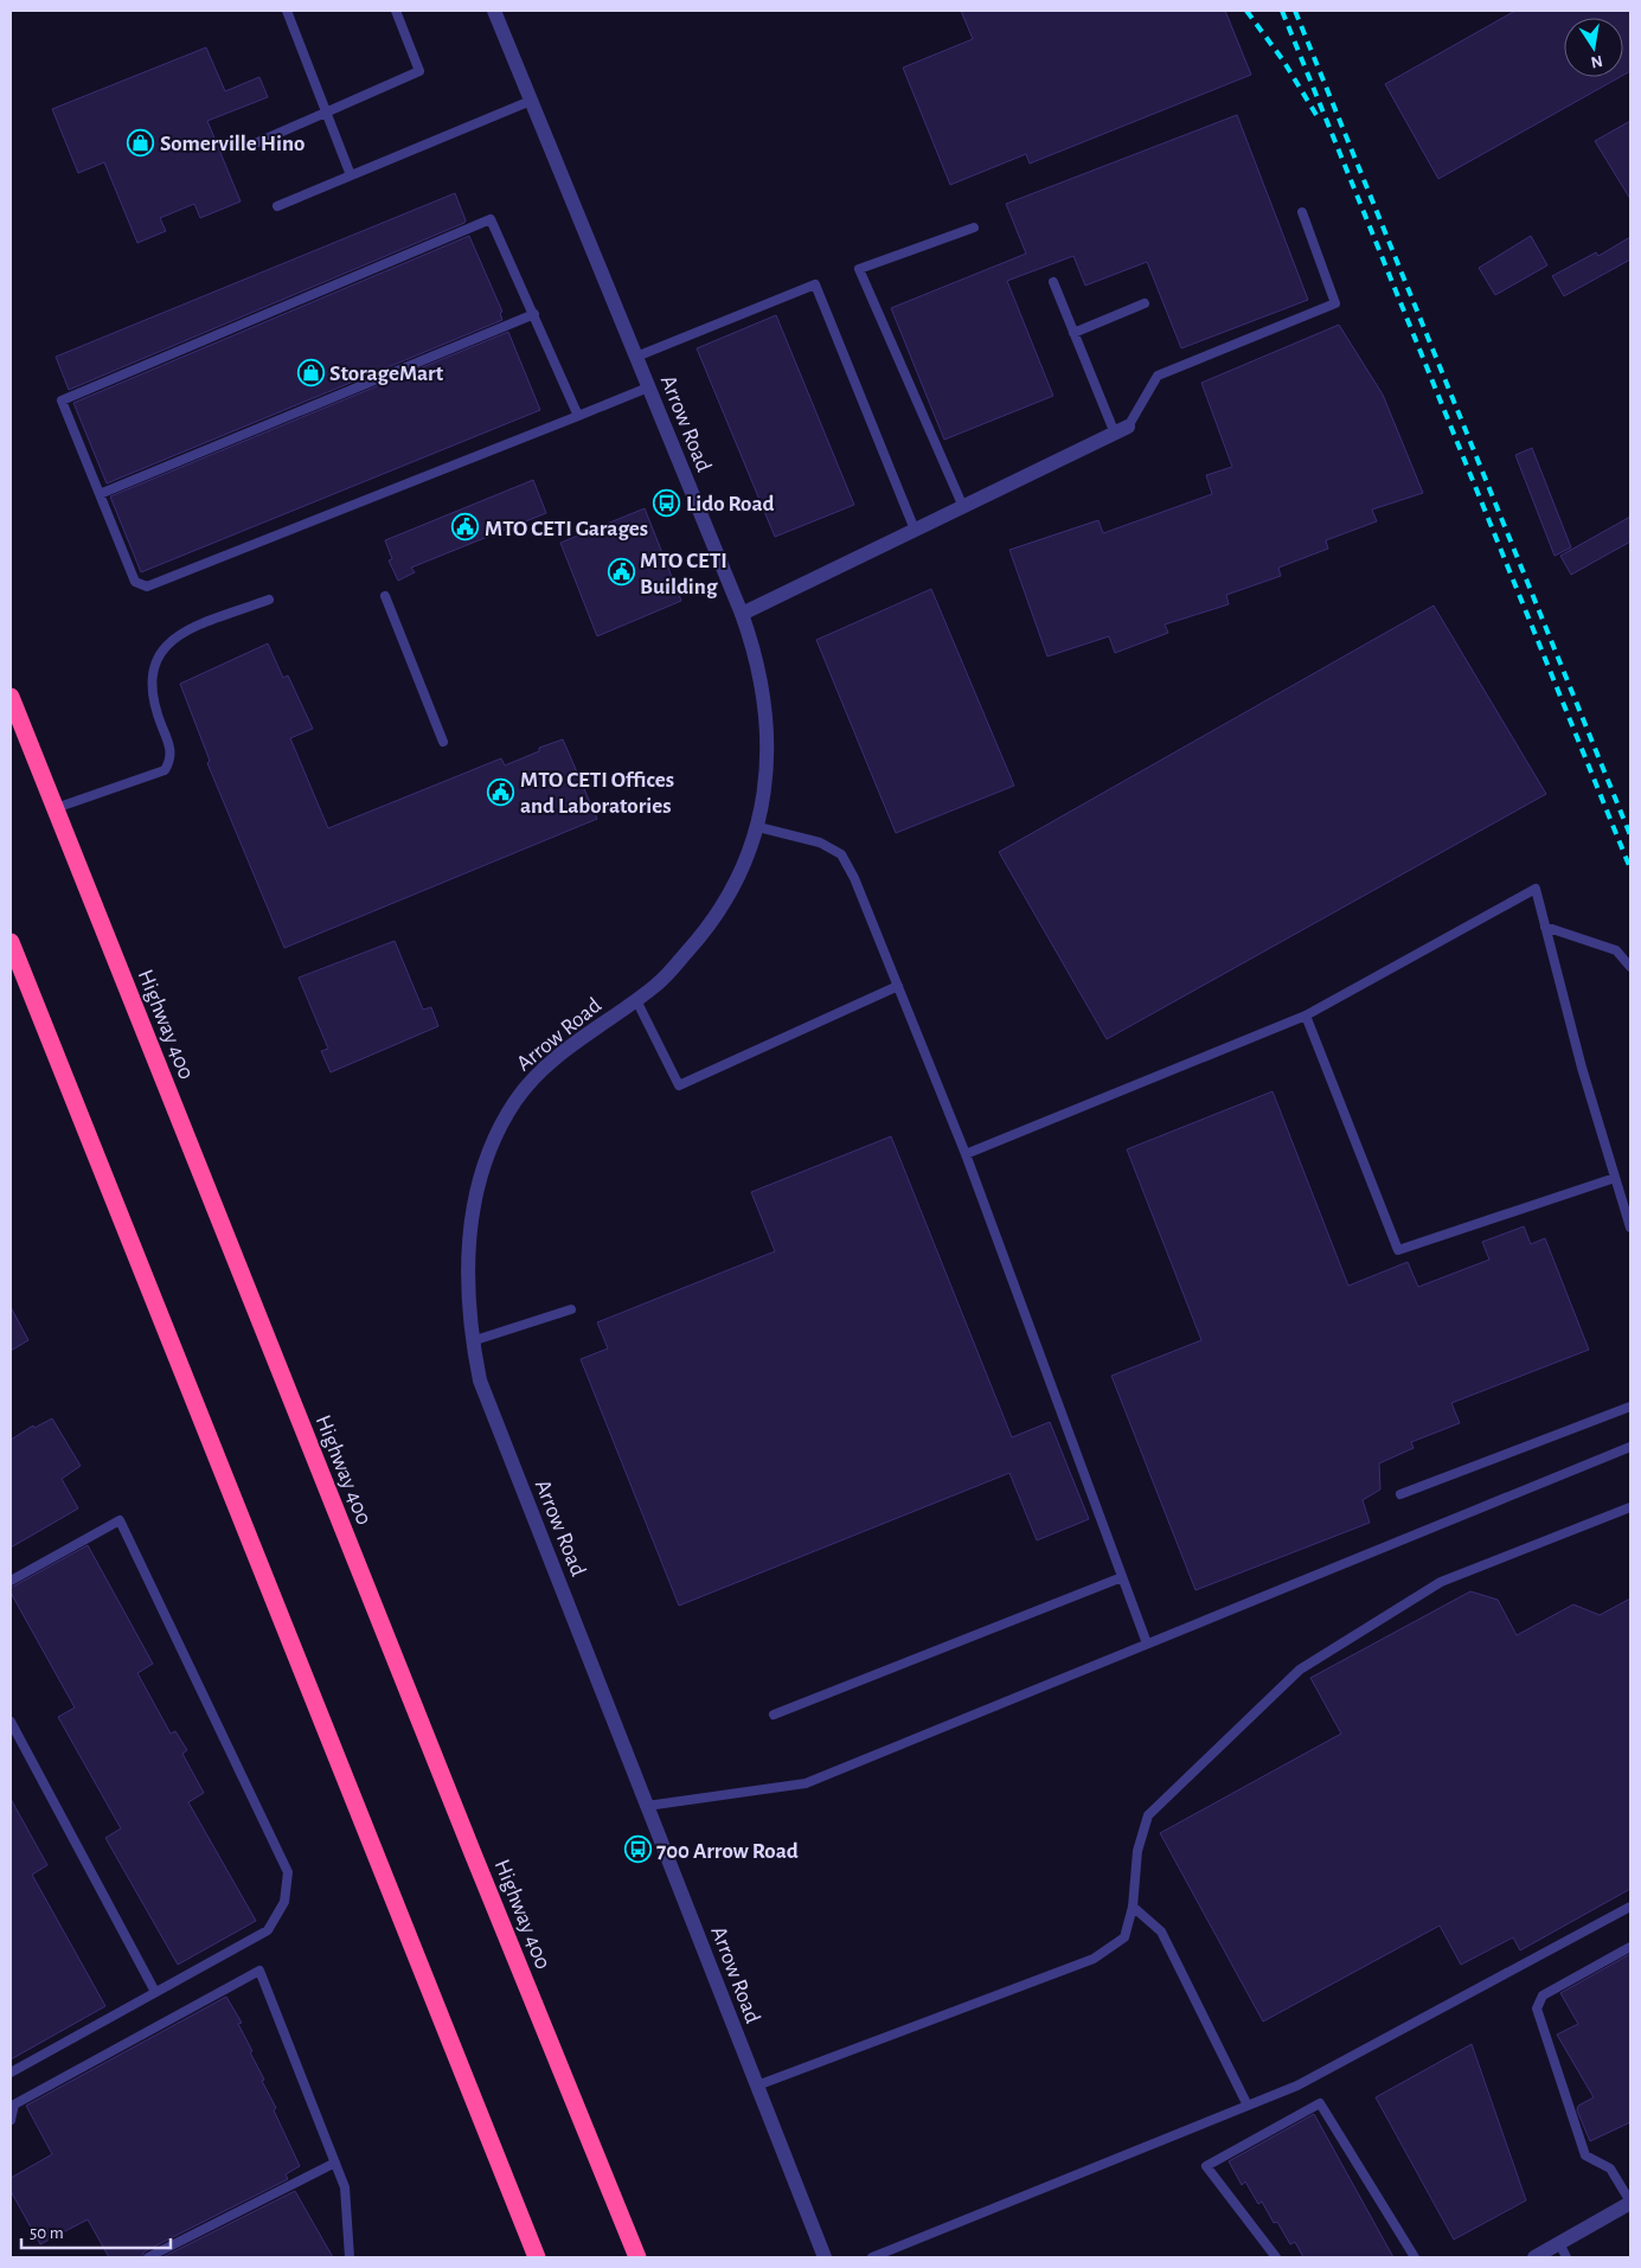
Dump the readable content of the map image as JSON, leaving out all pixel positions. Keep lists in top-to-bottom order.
{
  "streets": {
    "highway": ["Highway 400"],
    "street": ["Arrow Road"]
  },
  "places": {
    "shop": ["Somerville Hino", "StorageMart"],
    "bus stop": ["Lido Road", "700 Arrow Road"],
    "public building": ["MTO CETI Garages", "MTO CETI Building", "MTO CETI Offices and Laboratories"]
  },
  "scale_bar": "50 m",
  "north": "bottom"
}
